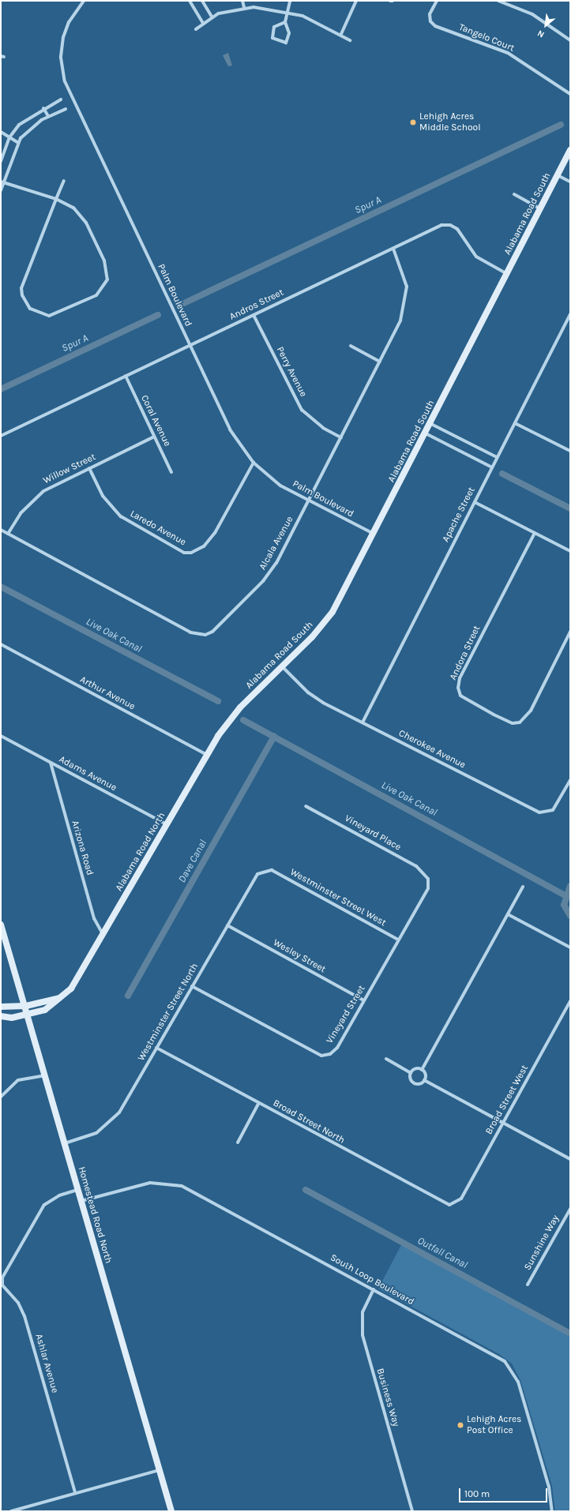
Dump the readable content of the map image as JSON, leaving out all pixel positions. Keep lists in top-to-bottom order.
{
  "streets": {
    "street": [
      "Tangelo Court",
      "Alabama Road South",
      "Palm Boulevard",
      "Andros Street",
      "Perry Avenue",
      "Coral Avenue",
      "Willow Street",
      "Apache Street",
      "Laredo Avenue",
      "Alcala Avenue",
      "Andora Street",
      "Arthur Avenue",
      "Cherokee Avenue",
      "Adams Avenue",
      "Vineyard Place",
      "Arizona Road",
      "Alabama Road North",
      "Westminster Street West",
      "Wesley Street",
      "Westminster Street North",
      "Vineyard Street",
      "Broad Street West",
      "Broad Street North",
      "Homestead Road North",
      "Sunshine Way",
      "South Loop Boulevard",
      "Ashlar Avenue",
      "Business Way"
    ]
  },
  "crossings": [
    ["Alabama Road South", "Palm Boulevard"],
    ["Alabama Road South", "Andros Street"],
    ["Alabama Road South", "Cherokee Avenue"],
    ["Alabama Road South", "Alabama Road North"],
    ["Palm Boulevard", "Andros Street"],
    ["Palm Boulevard", "Laredo Avenue"],
    ["Palm Boulevard", "Alcala Avenue"],
    ["Andros Street", "Perry Avenue"],
    ["Andros Street", "Coral Avenue"],
    ["Andros Street", "Alcala Avenue"],
    ["Perry Avenue", "Alcala Avenue"],
    ["Coral Avenue", "Willow Street"],
    ["Willow Street", "Laredo Avenue"],
    ["Willow Street", "Alcala Avenue"],
    ["Apache Street", "Cherokee Avenue"],
    ["Arthur Avenue", "Alabama Road North"],
    ["Adams Avenue", "Arizona Road"],
    ["Adams Avenue", "Alabama Road North"],
    ["Vineyard Place", "Vineyard Street"],
    ["Arizona Road", "Alabama Road North"],
    ["Alabama Road North", "Homestead Road North"],
    ["Westminster Street West", "Westminster Street North"],
    ["Westminster Street West", "Vineyard Street"],
    ["Wesley Street", "Westminster Street North"],
    ["Wesley Street", "Vineyard Street"],
    ["Westminster Street North", "Vineyard Street"],
    ["Westminster Street North", "Broad Street North"],
    ["Westminster Street North", "Homestead Road North"],
    ["Broad Street West", "Broad Street North"],
    ["Homestead Road North", "South Loop Boulevard"],
    ["Homestead Road North", "Ashlar Avenue"],
    ["South Loop Boulevard", "Business Way"]
  ],
  "water": [
    "Spur A",
    "Live Oak Canal",
    "Dave Canal",
    "Outfall Canal"
  ],
  "places": ["Lehigh Acres Middle School", "Lehigh Acres Post Office"],
  "scale_bar": "100 m",
  "north": "bottom left"
}
